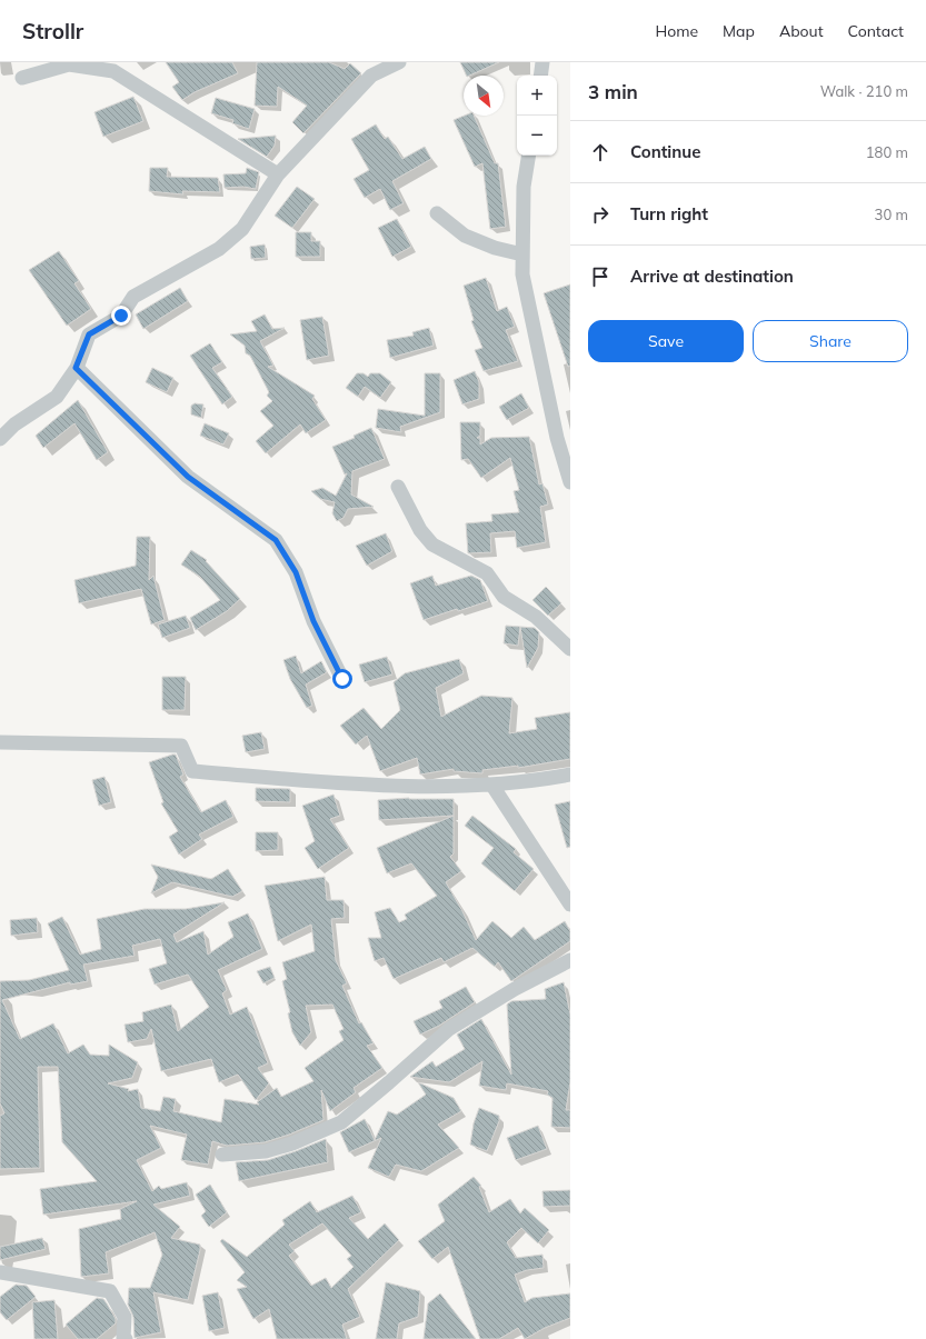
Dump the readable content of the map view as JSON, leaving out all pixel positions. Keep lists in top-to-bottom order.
{
  "north": "bottom right",
  "page": {
    "header": "Strollr",
    "nav": [
      "Home",
      "Map",
      "About",
      "Contact"
    ],
    "heading": ["3 min", "Walk · 210 m"],
    "map_buttons": ["+", "−"],
    "list": [
      ["Continue", "180 m"],
      ["Turn right", "30 m"],
      "Arrive at destination"
    ],
    "buttons": ["Save", "Share"]
  }
}
